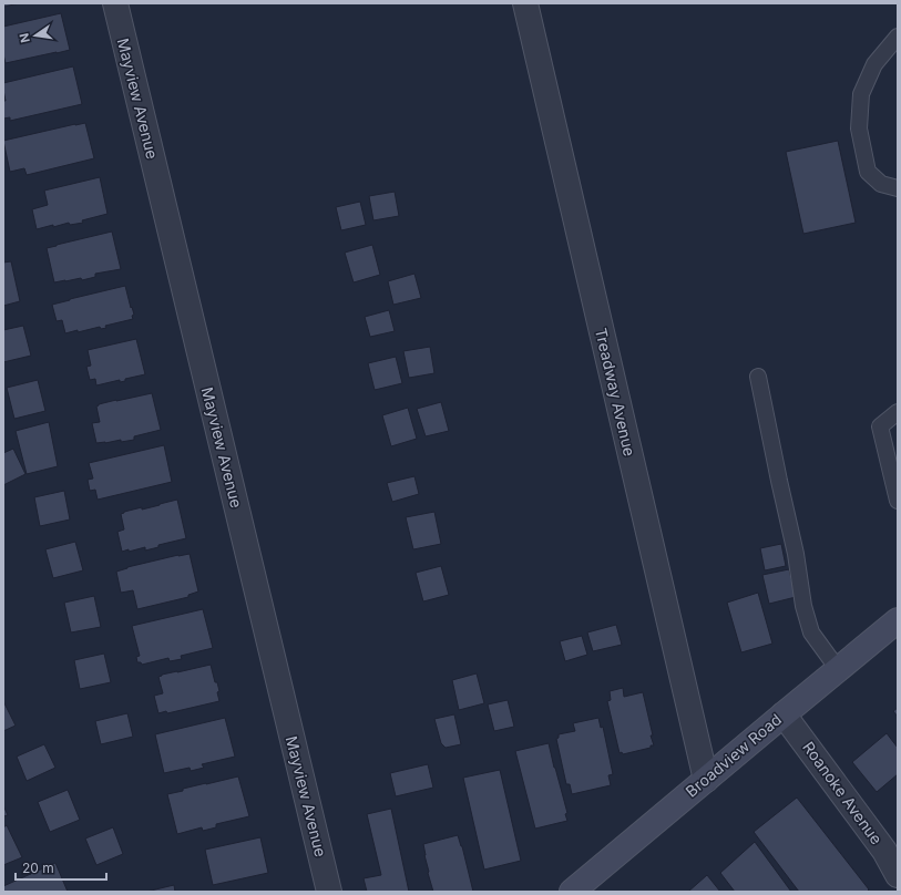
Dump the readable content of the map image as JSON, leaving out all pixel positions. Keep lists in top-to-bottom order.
{
  "streets": {
    "main road": ["Broadview Road"],
    "street": ["Mayview Avenue", "Treadway Avenue", "Roanoke Avenue"]
  },
  "crossings": [
    ["Treadway Avenue", "Broadview Road"],
    ["Broadview Road", "Roanoke Avenue"]
  ],
  "scale_bar": "20 m",
  "north": "left"
}
